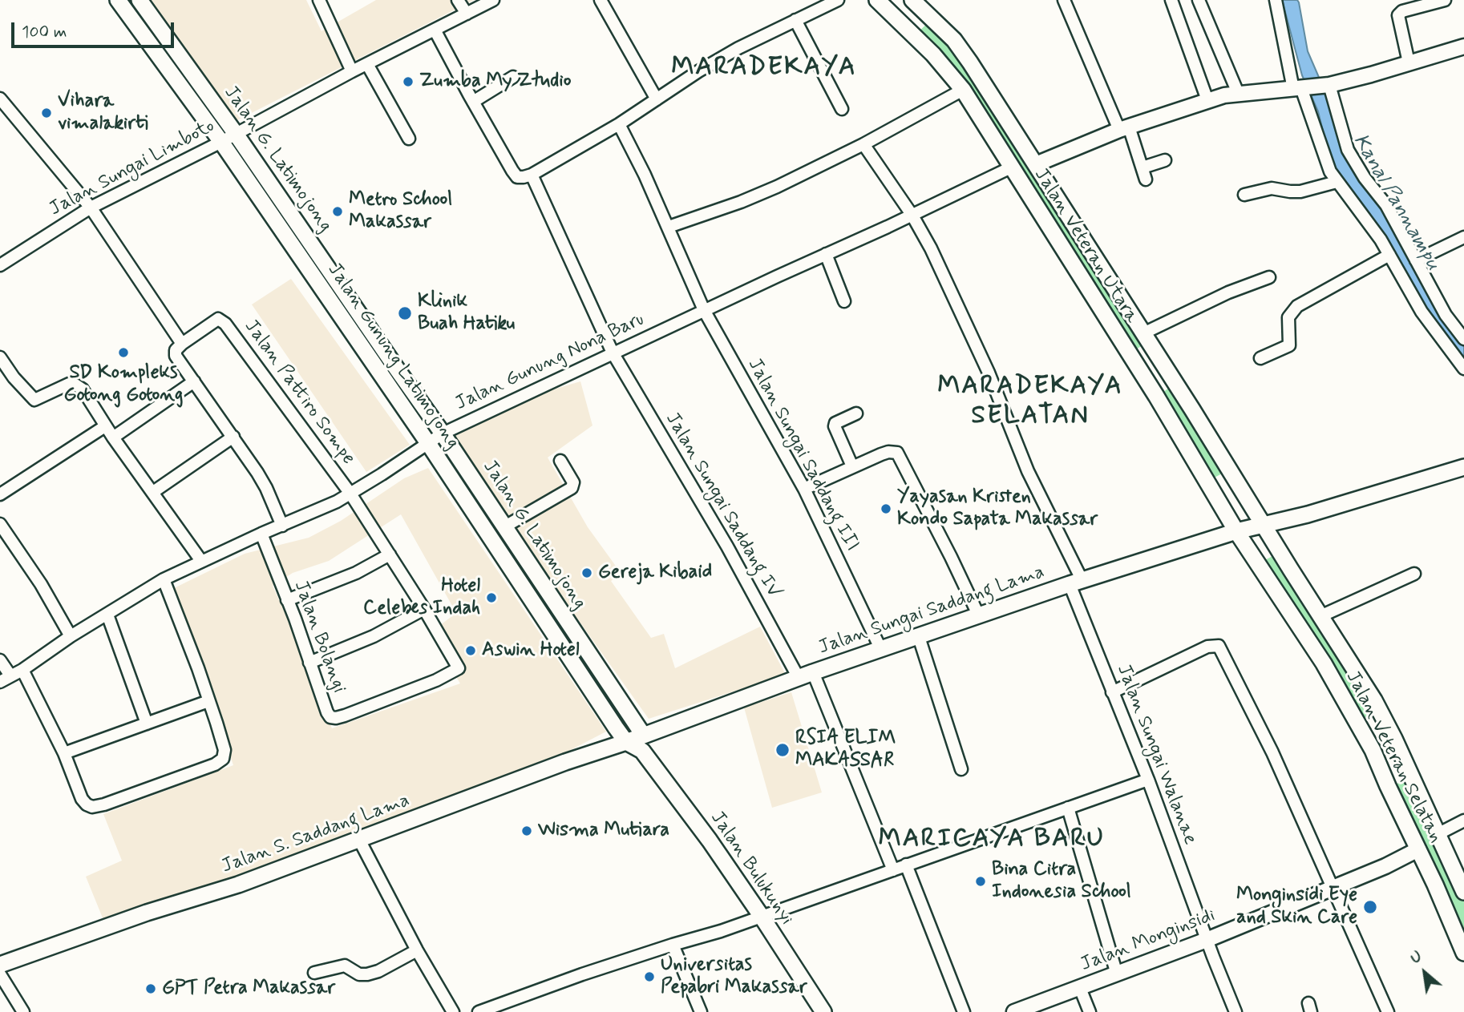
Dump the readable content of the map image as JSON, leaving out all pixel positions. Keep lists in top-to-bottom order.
{
  "streets": {
    "main road": [
      "Jalan G. Latimojong",
      "Jalan Veteran Utara",
      "Jalan Gunung Latimojong",
      "Jalan Sungai Saddang Lama",
      "Jalan Veteran Selatan",
      "Jalan S. Saddang Lama",
      "Jalan Bulukunyi"
    ],
    "street": [
      "Jalan Sungai Limboto",
      "Jalan Gunung Nona Baru",
      "Jalan Pattiro Sompe",
      "Jalan Sungai Saddang III",
      "Jalan Sungai Saddang IV",
      "Jalan Bolangi",
      "Jalan Sungai Walanae",
      "Jalan Monginsidi"
    ]
  },
  "crossings": [
    ["Jalan G. Latimojong", "Jalan Sungai Limboto"],
    ["Jalan G. Latimojong", "Jalan Gunung Nona Baru"],
    ["Jalan G. Latimojong", "Jalan Sungai Saddang Lama"],
    ["Jalan G. Latimojong", "Jalan S. Saddang Lama"],
    ["Jalan Sungai Limboto", "Jalan Gunung Latimojong"],
    ["Jalan Veteran Utara", "Jalan Gunung Nona Baru"],
    ["Jalan Veteran Utara", "Jalan Sungai Saddang Lama"],
    ["Jalan Veteran Utara", "Jalan Veteran Selatan"],
    ["Jalan Gunung Latimojong", "Jalan Gunung Nona Baru"],
    ["Jalan Gunung Latimojong", "Jalan S. Saddang Lama"],
    ["Jalan Gunung Latimojong", "Jalan Bulukunyi"],
    ["Jalan Gunung Nona Baru", "Jalan Pattiro Sompe"],
    ["Jalan Gunung Nona Baru", "Jalan Sungai Saddang III"],
    ["Jalan Gunung Nona Baru", "Jalan Sungai Saddang IV"],
    ["Jalan Gunung Nona Baru", "Jalan Bolangi"],
    ["Jalan Gunung Nona Baru", "Jalan Sungai Walanae"],
    ["Jalan Pattiro Sompe", "Jalan Bolangi"],
    ["Jalan Sungai Saddang III", "Jalan Sungai Saddang Lama"],
    ["Jalan Sungai Saddang IV", "Jalan Sungai Saddang Lama"],
    ["Jalan Sungai Saddang Lama", "Jalan Sungai Walanae"],
    ["Jalan Sungai Saddang Lama", "Jalan Veteran Selatan"],
    ["Jalan Sungai Saddang Lama", "Jalan S. Saddang Lama"],
    ["Jalan Sungai Walanae", "Jalan Monginsidi"],
    ["Jalan Veteran Selatan", "Jalan Monginsidi"],
    ["Jalan S. Saddang Lama", "Jalan Bulukunyi"]
  ],
  "districts": ["MARADEKAYA", "MARADEKAYA SELATAN", "MARICAYA BARU"],
  "water": ["Kanal Pannampu"],
  "places": [
    "Zumba My Ztudio",
    "Vihara vimalakirti",
    "Metro School Makassar",
    "Klinik Buah Hatiku",
    "SD Kompleks Gotong Gotong",
    "Yayasan Kristen Kondo Sapata Makassar",
    "Gereja Kibaid",
    "Hotel Celebes Indah",
    "Aswin Hotel",
    "RSIA ELIM MAKASSAR",
    "Wisma Mutiara",
    "Bina Citra Indonesia School",
    "Monginsidi Eye and Skin Care",
    "Universitas Pepabri Makassar",
    "GPT Petra Makassar"
  ],
  "scale_bar": "100 m",
  "north": "top left"
}
